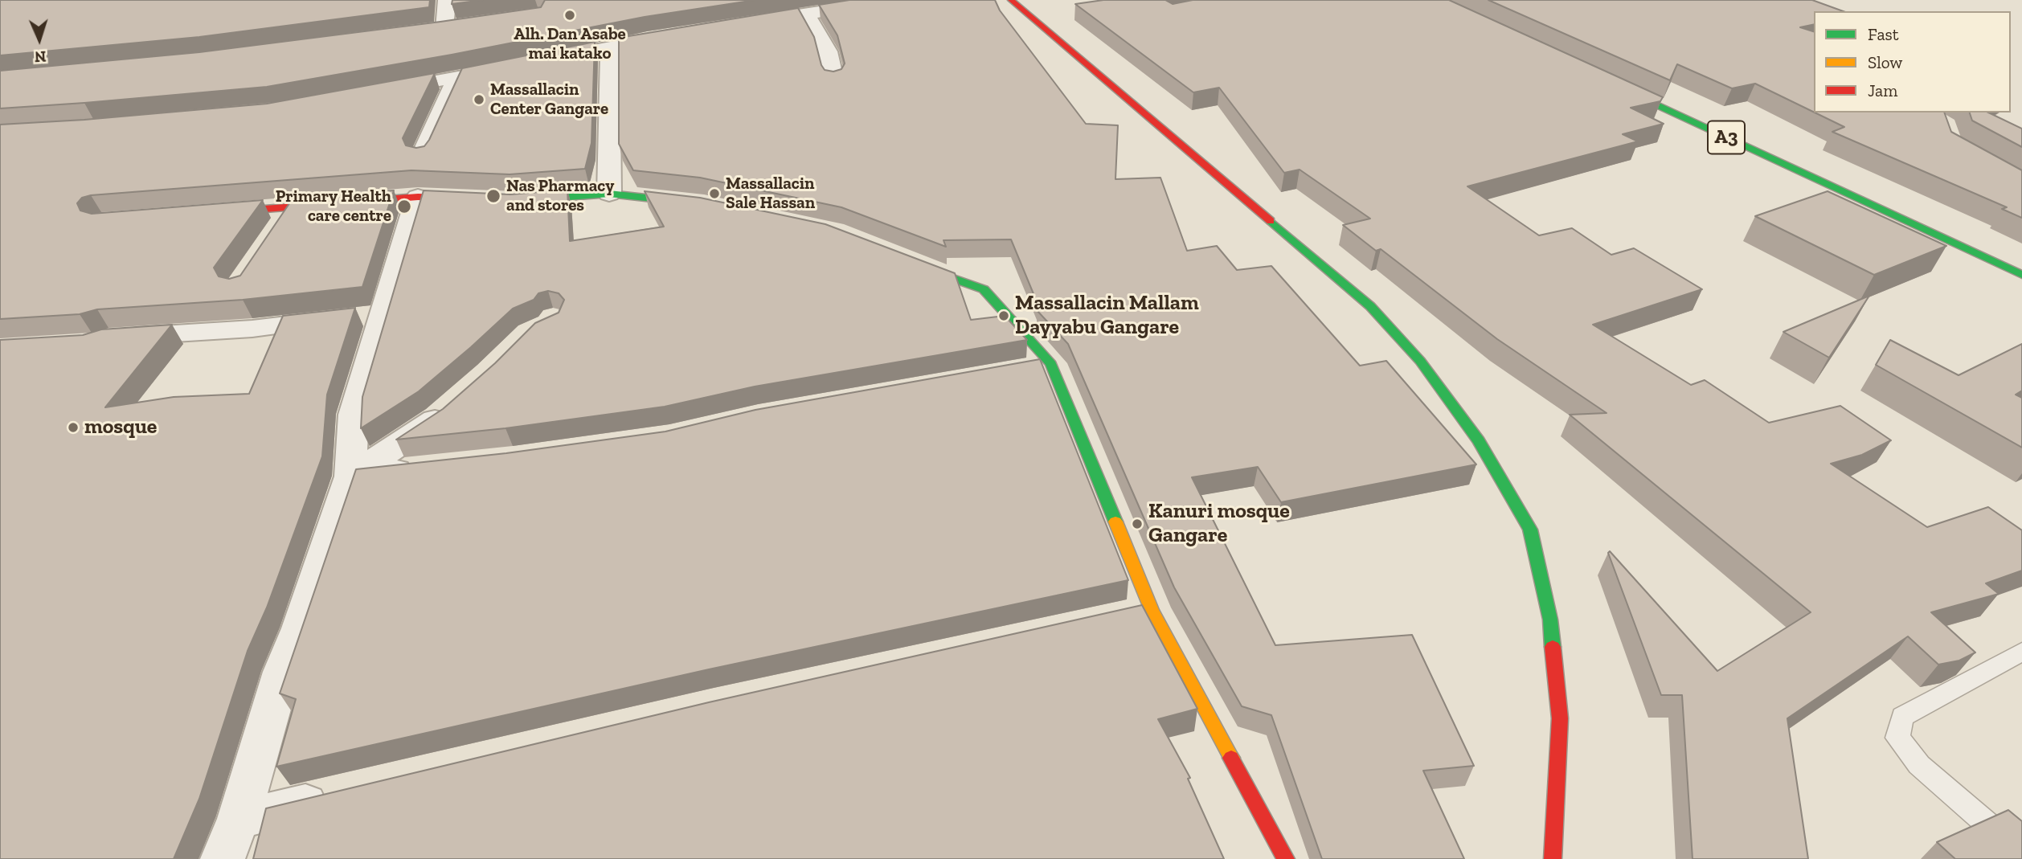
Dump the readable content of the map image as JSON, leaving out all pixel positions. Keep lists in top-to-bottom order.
{
  "streets": {
    "main road": ["A3"]
  },
  "places": [
    "Alh. Dan Asabe mai katako",
    "Massallacin Center Gangare",
    "Massallacin Sale Hassan",
    "Nas Pharmacy and stores",
    "Primary Health care centre",
    "Massallacin Mallam Dayyabu Gangare",
    "mosque",
    "Kanuri mosque Gangare"
  ],
  "legend": ["Fast", "Slow", "Jam"],
  "north": "bottom"
}
